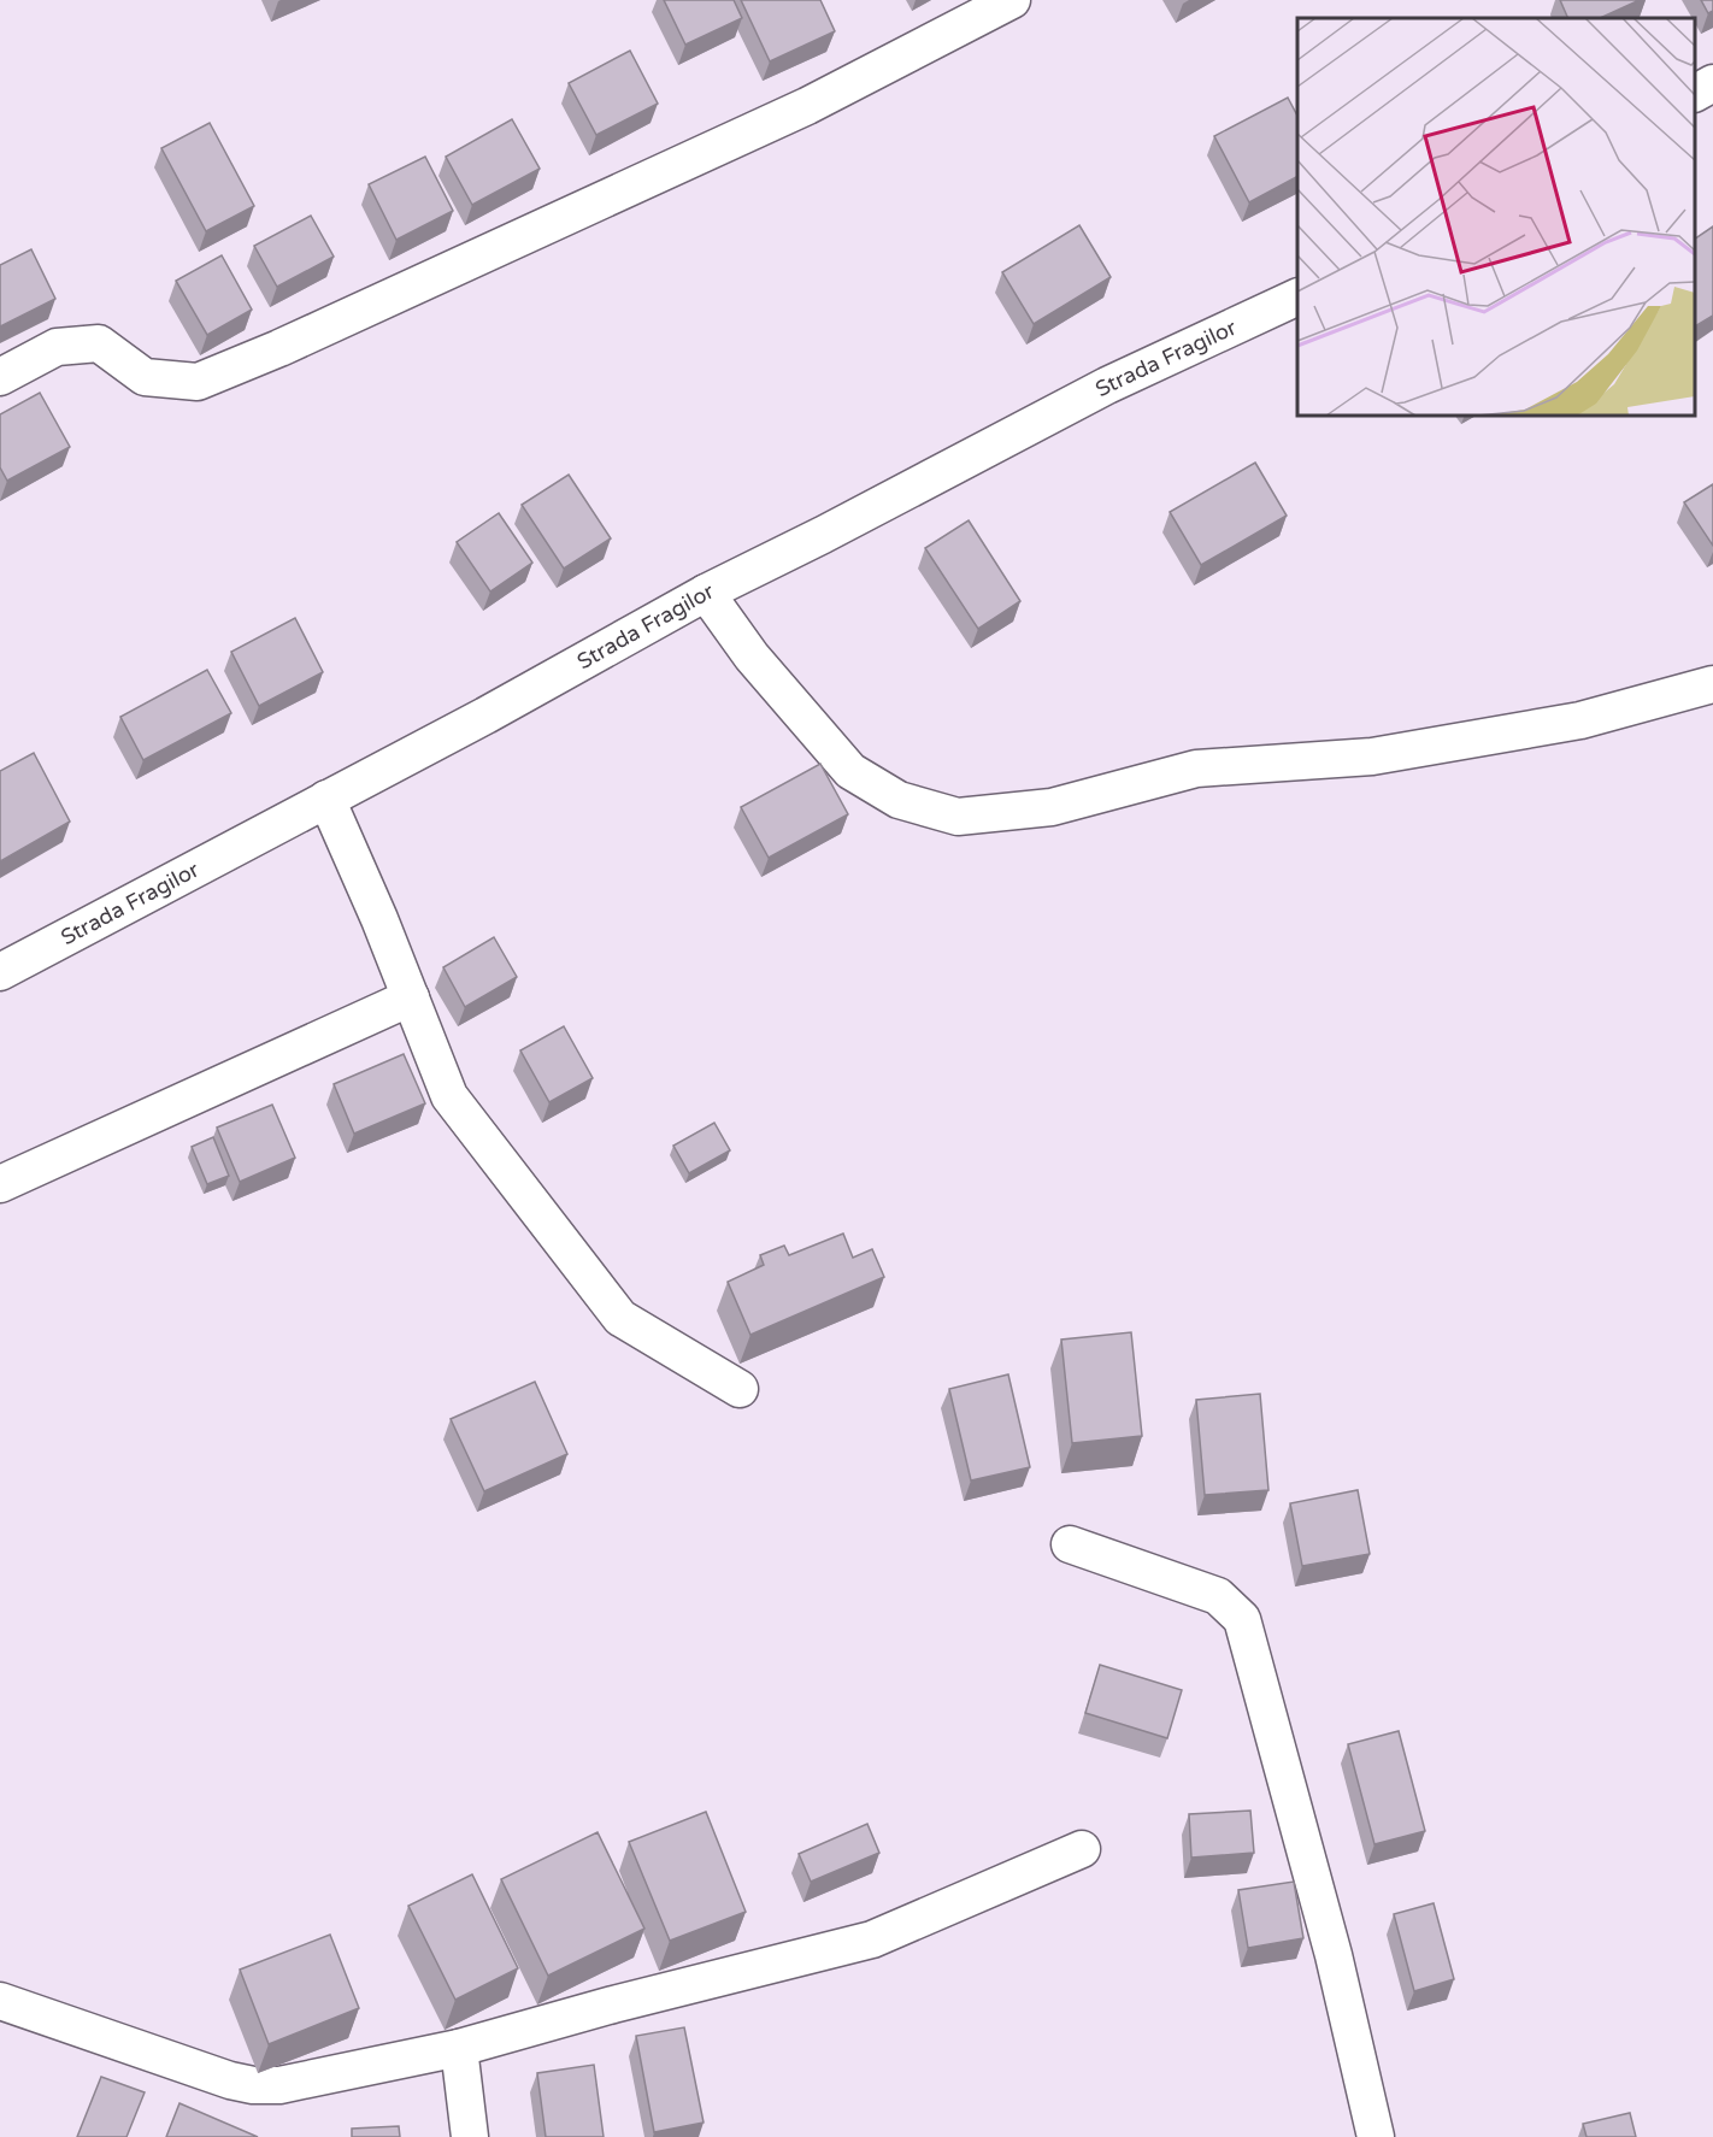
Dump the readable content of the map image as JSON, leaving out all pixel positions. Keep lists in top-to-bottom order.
{
  "streets": {
    "street": ["Strada Fragilor"]
  }
}
